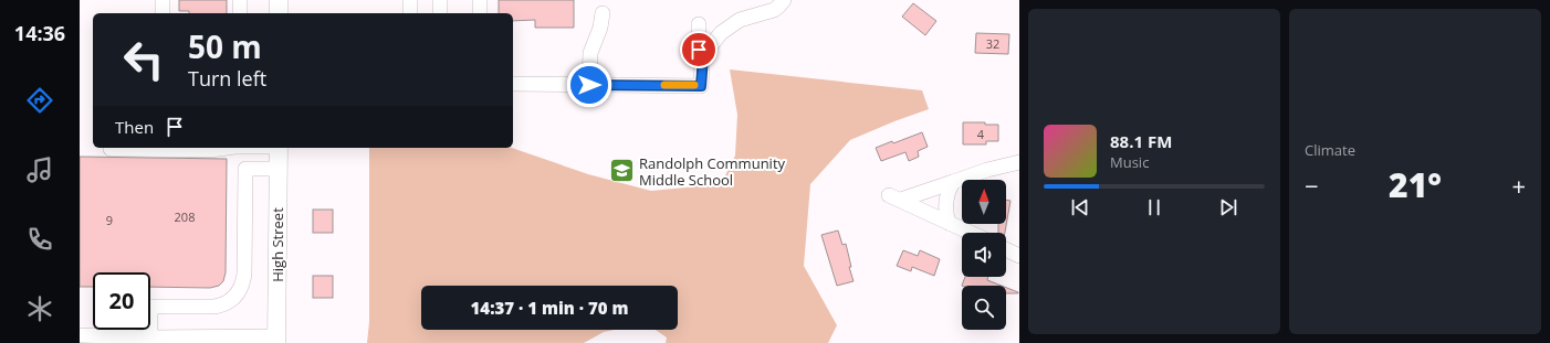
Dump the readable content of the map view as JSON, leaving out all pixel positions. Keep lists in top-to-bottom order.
{
  "streets": {
    "main road": ["High Street"]
  },
  "places": {
    "school or university": ["Randolph Community Middle School"]
  },
  "house_numbers": [
    "32",
    "4",
    "208",
    "9"
  ],
  "north": "top",
  "page": {
    "tabs": "14:36",
    "tile": "Climate",
    "turn": ["50 m", "Turn left"],
    "then": "Then",
    "song": ["88.1 FM", "Music"],
    "heat": ["−", "21°", "+"],
    "limit": "20",
    "trip": "14:37 · 1 min · 70 m"
  }
}
